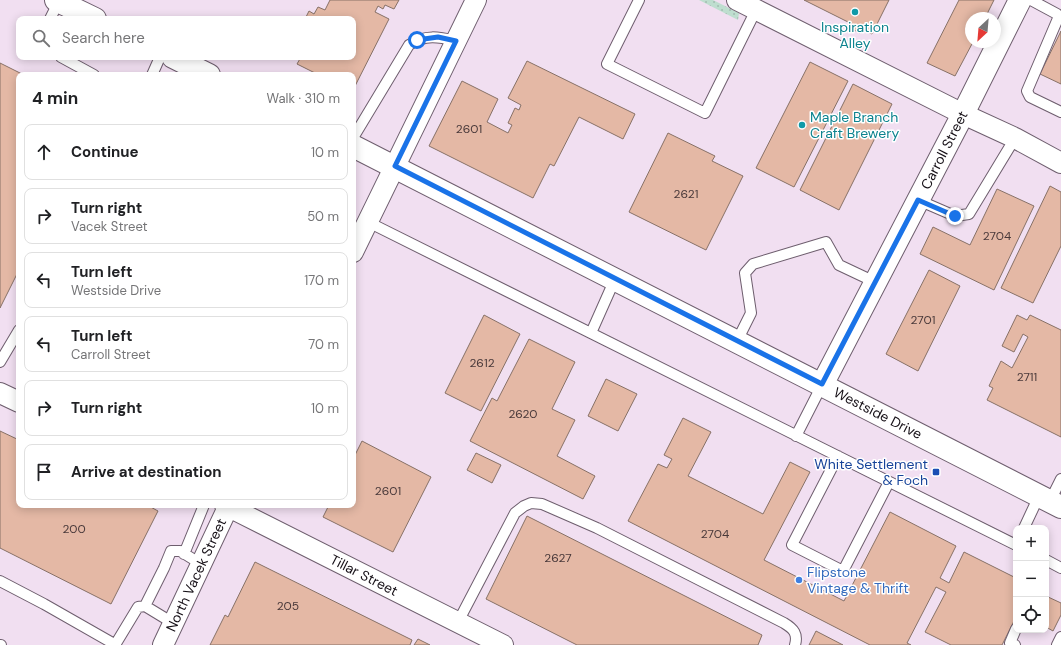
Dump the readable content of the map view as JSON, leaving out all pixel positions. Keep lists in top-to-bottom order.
{
  "streets": {
    "main road": ["Carroll Street", "Westside Drive"],
    "street": ["North Vacek Street", "Tillar Street"]
  },
  "crossings": [
    ["Carroll Street", "Westside Drive"]
  ],
  "places": {
    "other": ["Inspiration Alley", "Maple Branch Craft Brewery", "Flipstone Vintage & Thrift"],
    "transit": ["White Settlement & Foch"]
  },
  "house_numbers": [
    "2601",
    "2621",
    "2704",
    "2701",
    "2612",
    "2711",
    "2620",
    "2601",
    "200",
    "2704",
    "2627",
    "205"
  ],
  "north": "bottom left",
  "page": {
    "search": "Search here",
    "heading": ["4 min", "Walk · 310 m"],
    "list": [
      ["Continue", "10 m"],
      ["Turn right", "Vacek Street", "50 m"],
      ["Turn left", "Westside Drive", "170 m"],
      ["Turn left", "Carroll Street", "70 m"],
      ["Turn right", "10 m"],
      "Arrive at destination"
    ],
    "map_buttons": ["+", "−"]
  }
}
